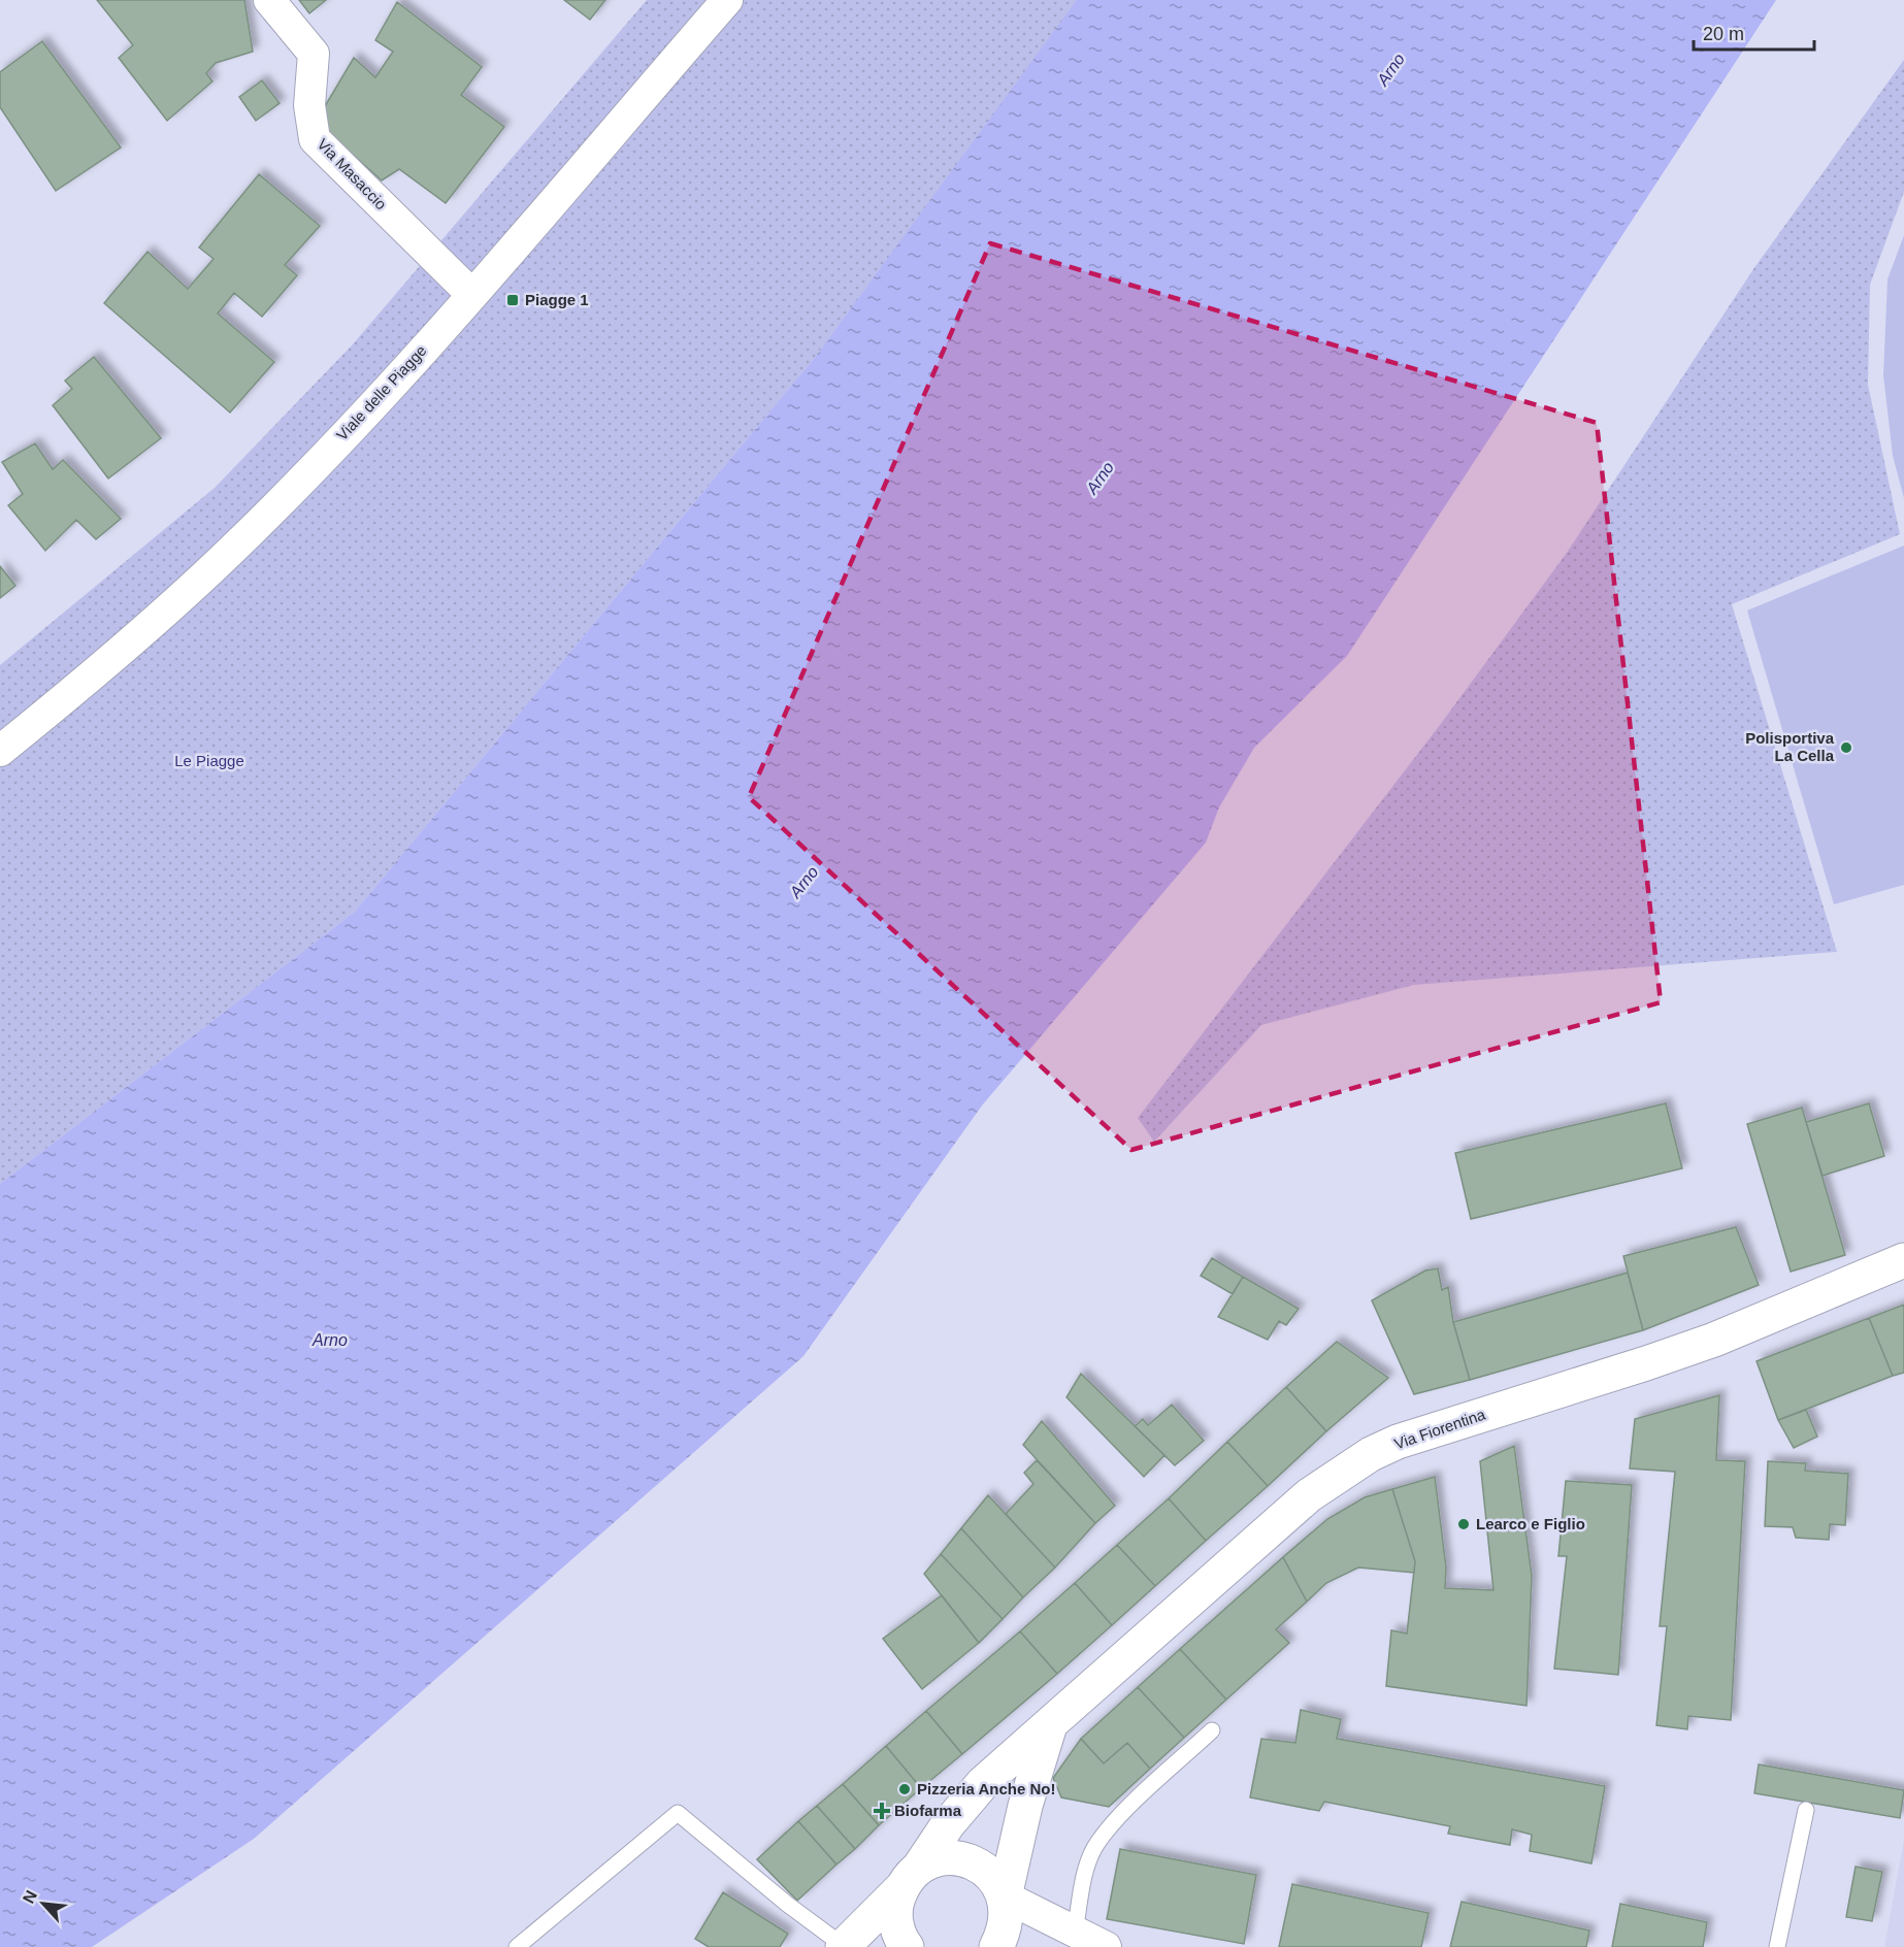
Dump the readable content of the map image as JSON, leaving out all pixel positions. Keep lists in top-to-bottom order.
{
  "streets": {
    "main road": ["Via Fiorentina"],
    "street": ["Via Masaccio", "Viale delle Piagge"]
  },
  "crossings": [
    ["Via Masaccio", "Viale delle Piagge"]
  ],
  "water": ["Arno"],
  "parks": ["Le Piagge"],
  "places": {
    "transit": ["Piagge 1"],
    "other": ["Polisportiva La Cella", "Learco e Figlio", "Pizzeria Anche No!"],
    "health": ["Biofarma"]
  },
  "scale_bar": "20 m",
  "north": "top left"
}
